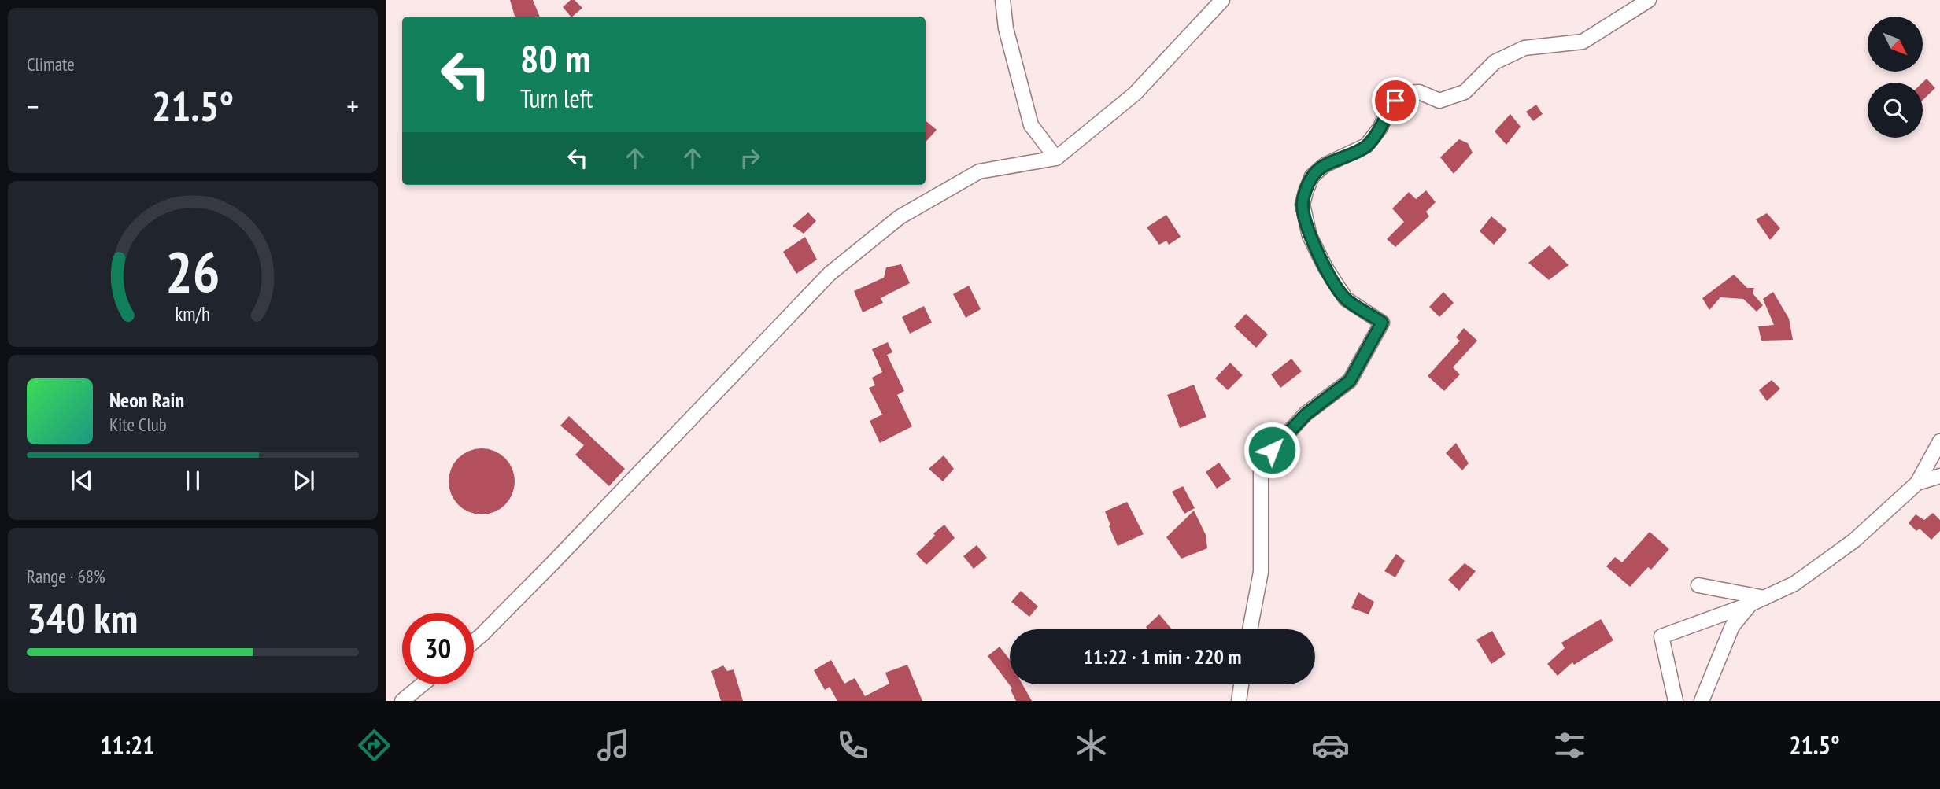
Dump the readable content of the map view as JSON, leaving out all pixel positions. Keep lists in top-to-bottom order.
{
  "north": "bottom right",
  "page": {
    "tile": [
      "Climate",
      ["Range · 68%", "340 km"]
    ],
    "turn": ["80 m", "Turn left"],
    "heat": ["−", "21.5°", "+"],
    "song": ["Neon Rain", "Kite Club"],
    "limit": "30",
    "trip": "11:22 · 1 min · 220 m",
    "tabs": ["11:21", "21.5°"],
    "gauge": ["26", "km/h"]
  }
}
